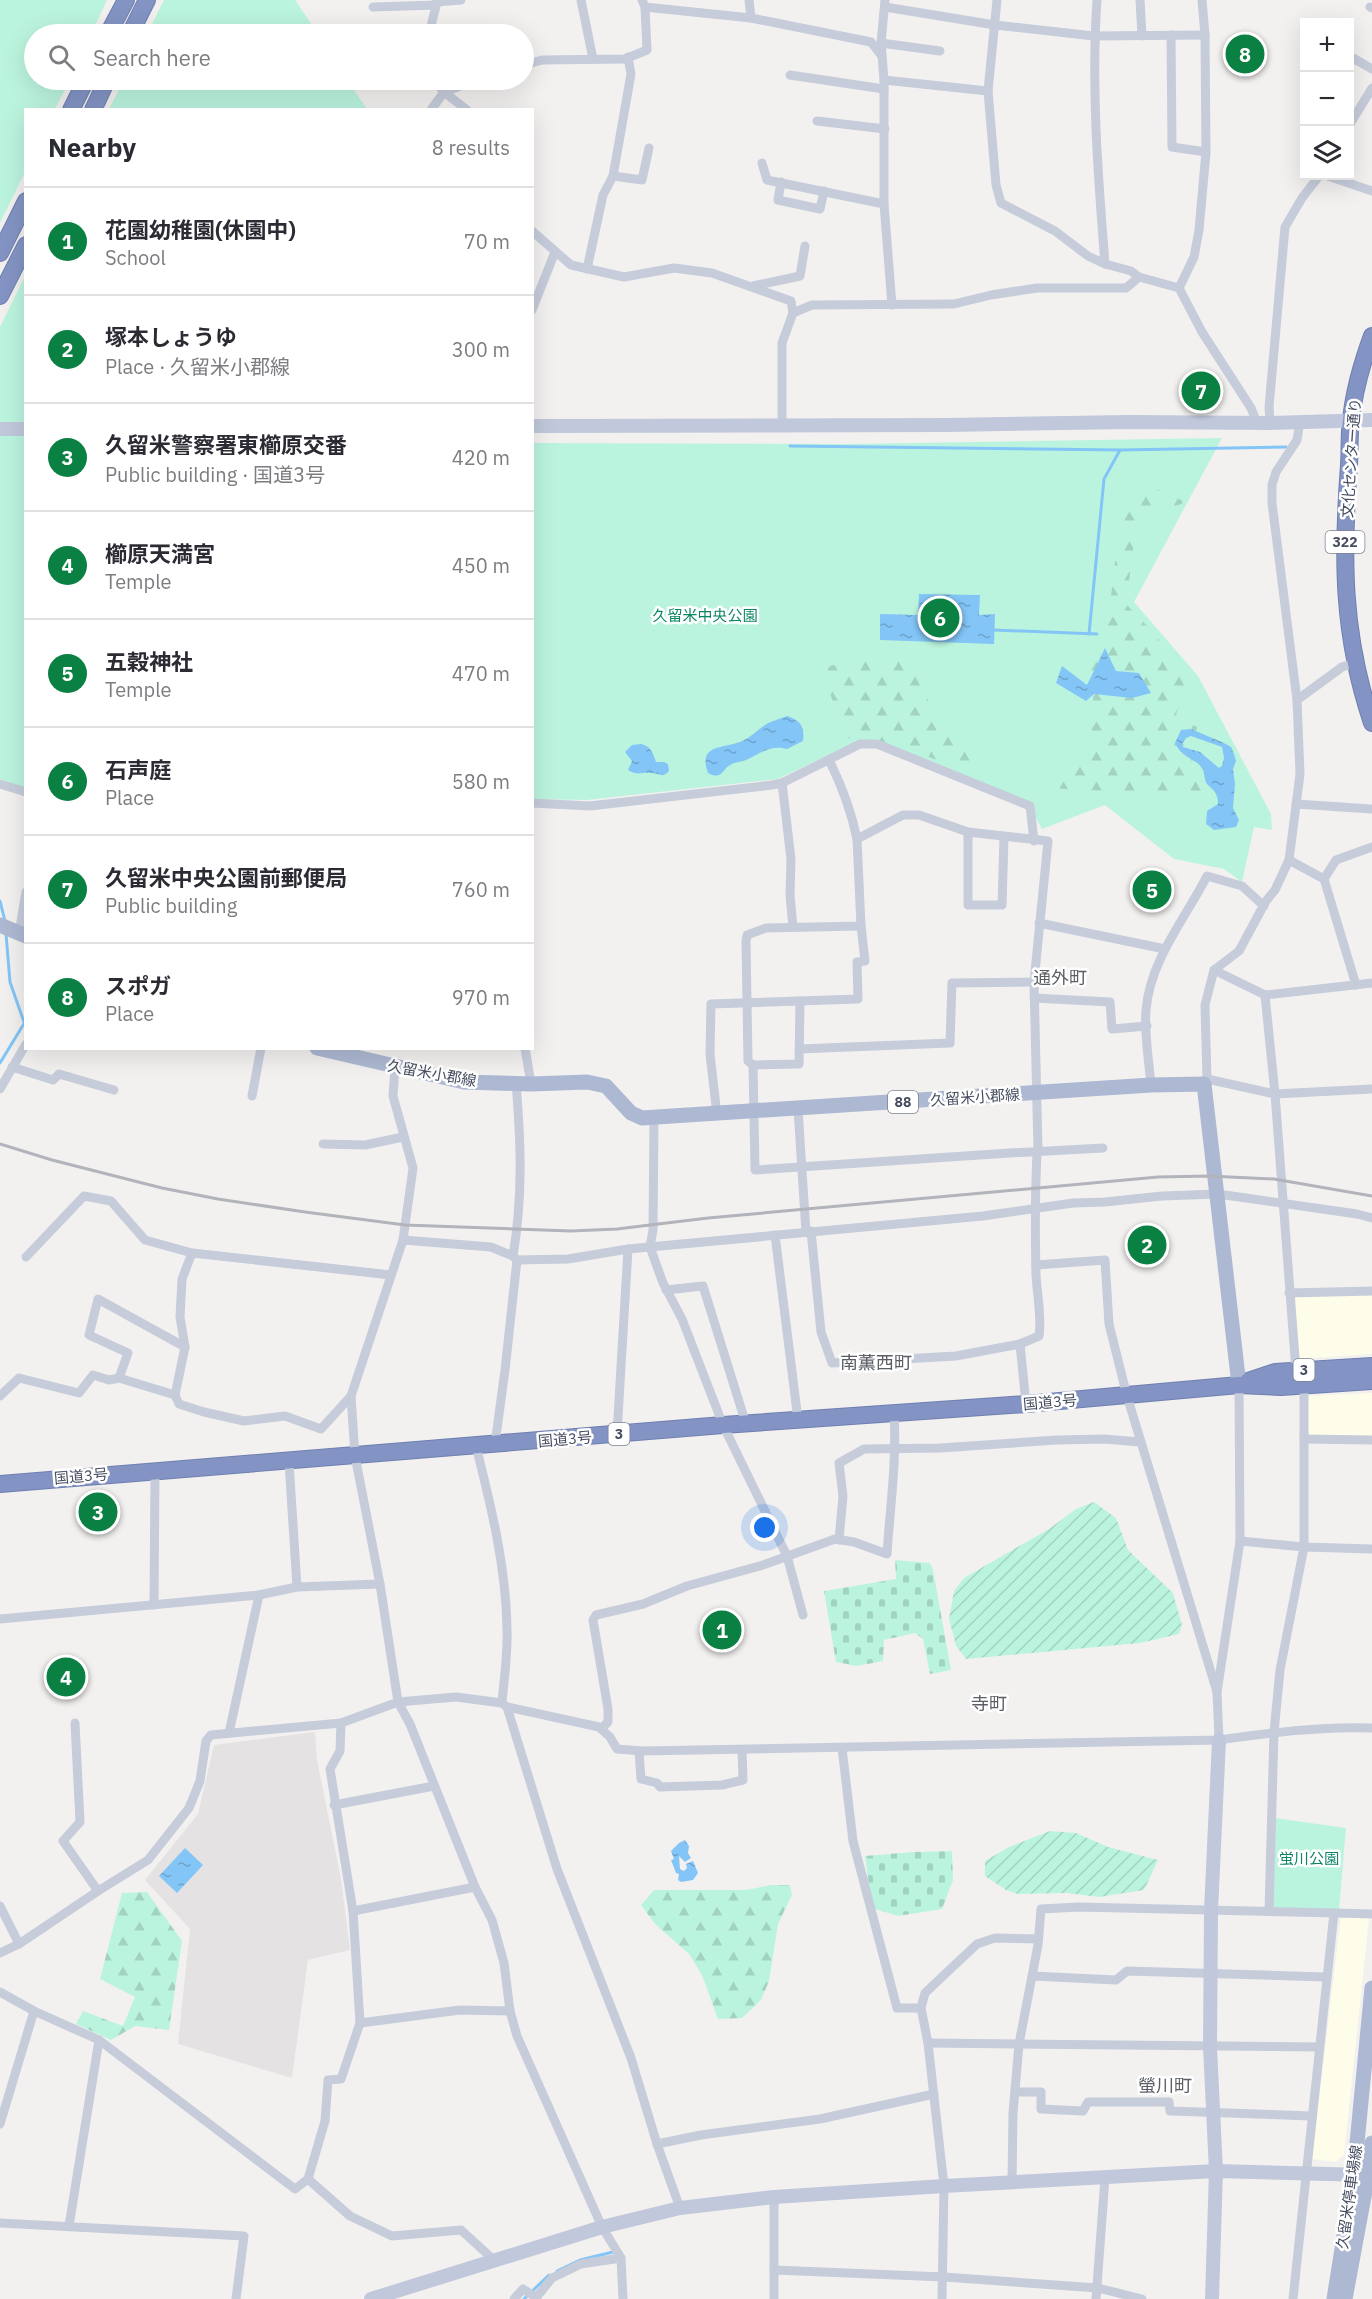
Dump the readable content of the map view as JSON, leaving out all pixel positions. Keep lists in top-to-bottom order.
{
  "streets": {
    "highway": [
      "文化センター通り",
      "322",
      "3",
      "国道3号"
    ],
    "main road": ["久留米小郡線", "88", "久留米停車場線"]
  },
  "districts": [
    "通外町",
    "南薫西町",
    "寺町",
    "螢川町"
  ],
  "parks": ["久留米中央公園", "蛍川公園"],
  "page": {
    "map_buttons": ["+", "−"],
    "search": "Search here",
    "pins": [
      "8",
      "7",
      "6",
      "5",
      "2",
      "3",
      "1",
      "4"
    ],
    "heading": ["Nearby", "8 results"],
    "list": [
      {
        "mark": "1",
        "name": "花園幼稚園(休園中)",
        "note": "School",
        "value": "70 m"
      },
      {
        "mark": "2",
        "name": "塚本しょうゆ",
        "note": "Place · 久留米小郡線",
        "value": "300 m"
      },
      {
        "mark": "3",
        "name": "久留米警察署東櫛原交番",
        "note": "Public building · 国道3号",
        "value": "420 m"
      },
      {
        "mark": "4",
        "name": "櫛原天満宮",
        "note": "Temple",
        "value": "450 m"
      },
      {
        "mark": "5",
        "name": "五穀神社",
        "note": "Temple",
        "value": "470 m"
      },
      {
        "mark": "6",
        "name": "石声庭",
        "note": "Place",
        "value": "580 m"
      },
      {
        "mark": "7",
        "name": "久留米中央公園前郵便局",
        "note": "Public building",
        "value": "760 m"
      },
      {
        "mark": "8",
        "name": "スポガ",
        "note": "Place",
        "value": "970 m"
      }
    ]
  }
}
